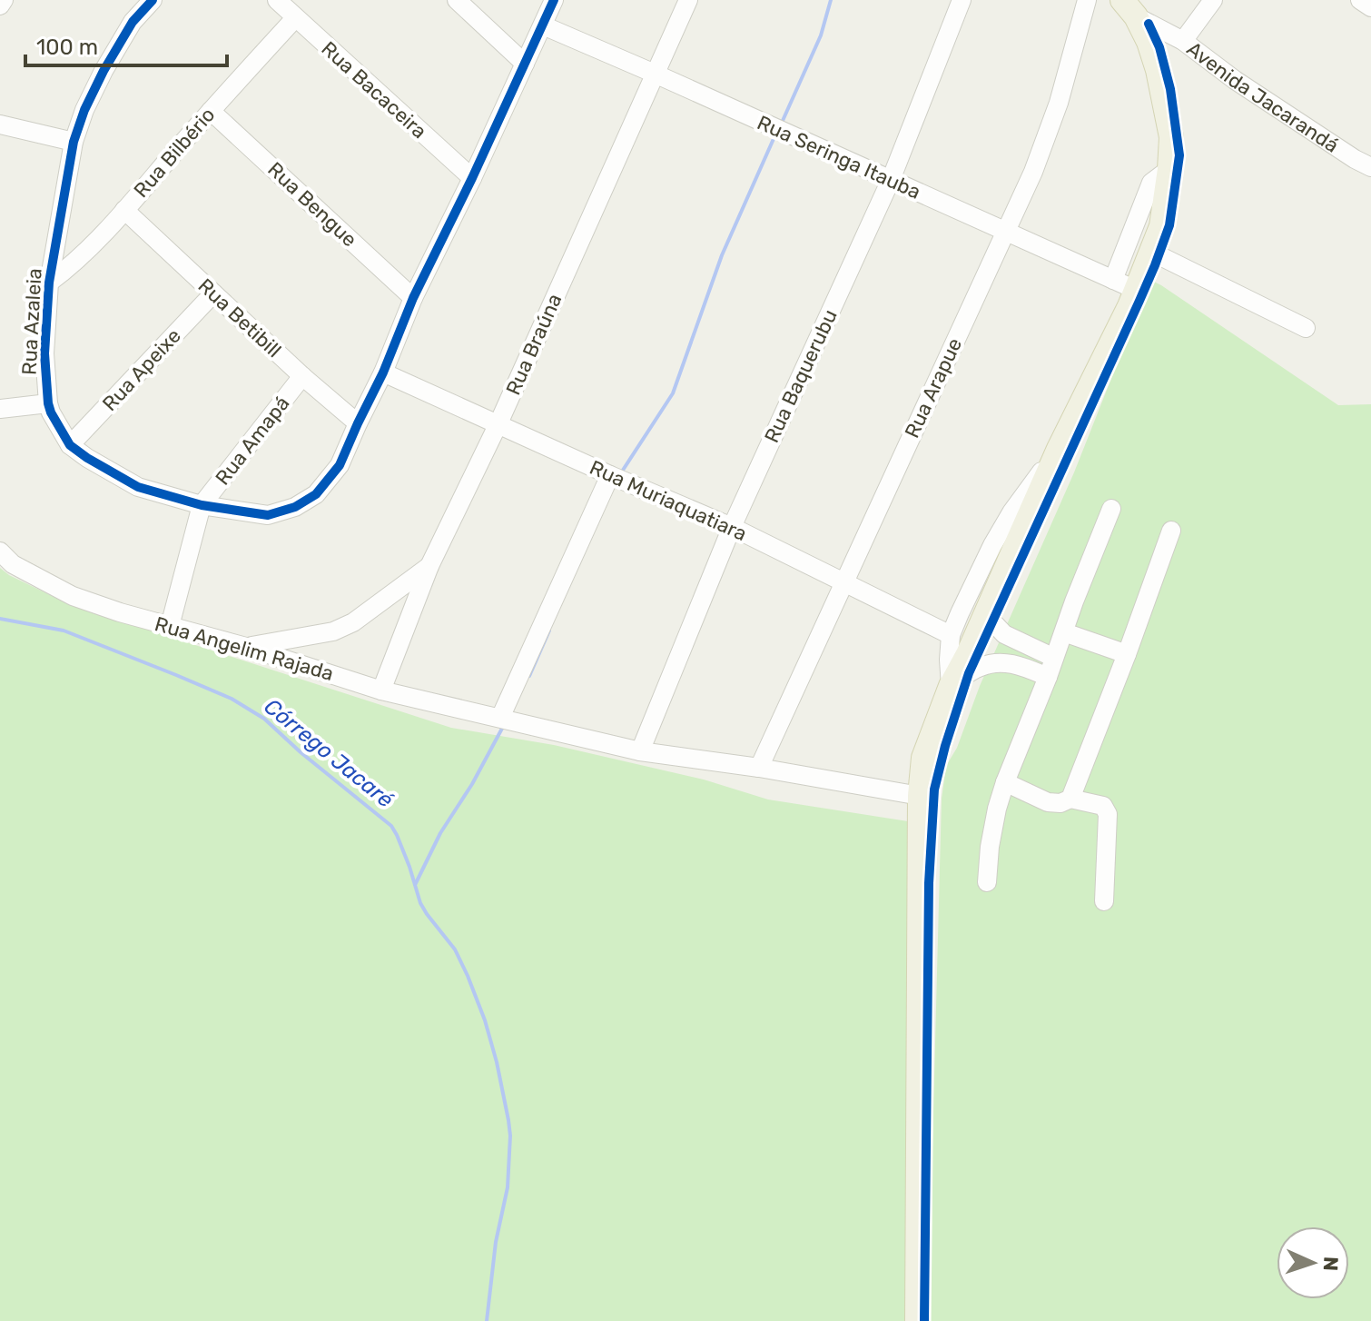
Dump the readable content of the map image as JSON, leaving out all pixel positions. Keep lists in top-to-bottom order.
{
  "streets": {
    "street": [
      "Rua Bacaceira",
      "Avenida Jacarandá",
      "Rua Bilbério",
      "Rua Seringa Itauba",
      "Rua Bengue",
      "Rua Betibill",
      "Rua Azaleia",
      "Rua Braúna",
      "Rua Apeixe",
      "Rua Baquerubu",
      "Rua Arapue",
      "Rua Amapá",
      "Rua Muriaquatiara",
      "Rua Angelim Rajada"
    ]
  },
  "crossings": [
    ["Rua Bacaceira", "Rua Bilbério"],
    ["Rua Bacaceira", "Rua Azaleia"],
    ["Rua Bilbério", "Rua Bengue"],
    ["Rua Bilbério", "Rua Betibill"],
    ["Rua Bilbério", "Rua Azaleia"],
    ["Rua Seringa Itauba", "Rua Azaleia"],
    ["Rua Seringa Itauba", "Rua Braúna"],
    ["Rua Seringa Itauba", "Rua Baquerubu"],
    ["Rua Seringa Itauba", "Rua Arapue"],
    ["Rua Bengue", "Rua Azaleia"],
    ["Rua Betibill", "Rua Azaleia"],
    ["Rua Betibill", "Rua Apeixe"],
    ["Rua Betibill", "Rua Amapá"],
    ["Rua Azaleia", "Rua Apeixe"],
    ["Rua Azaleia", "Rua Amapá"],
    ["Rua Azaleia", "Rua Muriaquatiara"],
    ["Rua Braúna", "Rua Muriaquatiara"],
    ["Rua Braúna", "Rua Angelim Rajada"],
    ["Rua Baquerubu", "Rua Muriaquatiara"],
    ["Rua Baquerubu", "Rua Angelim Rajada"],
    ["Rua Arapue", "Rua Muriaquatiara"]
  ],
  "water": ["Córrego Jacaré"],
  "scale_bar": "100 m",
  "north": "right"
}
